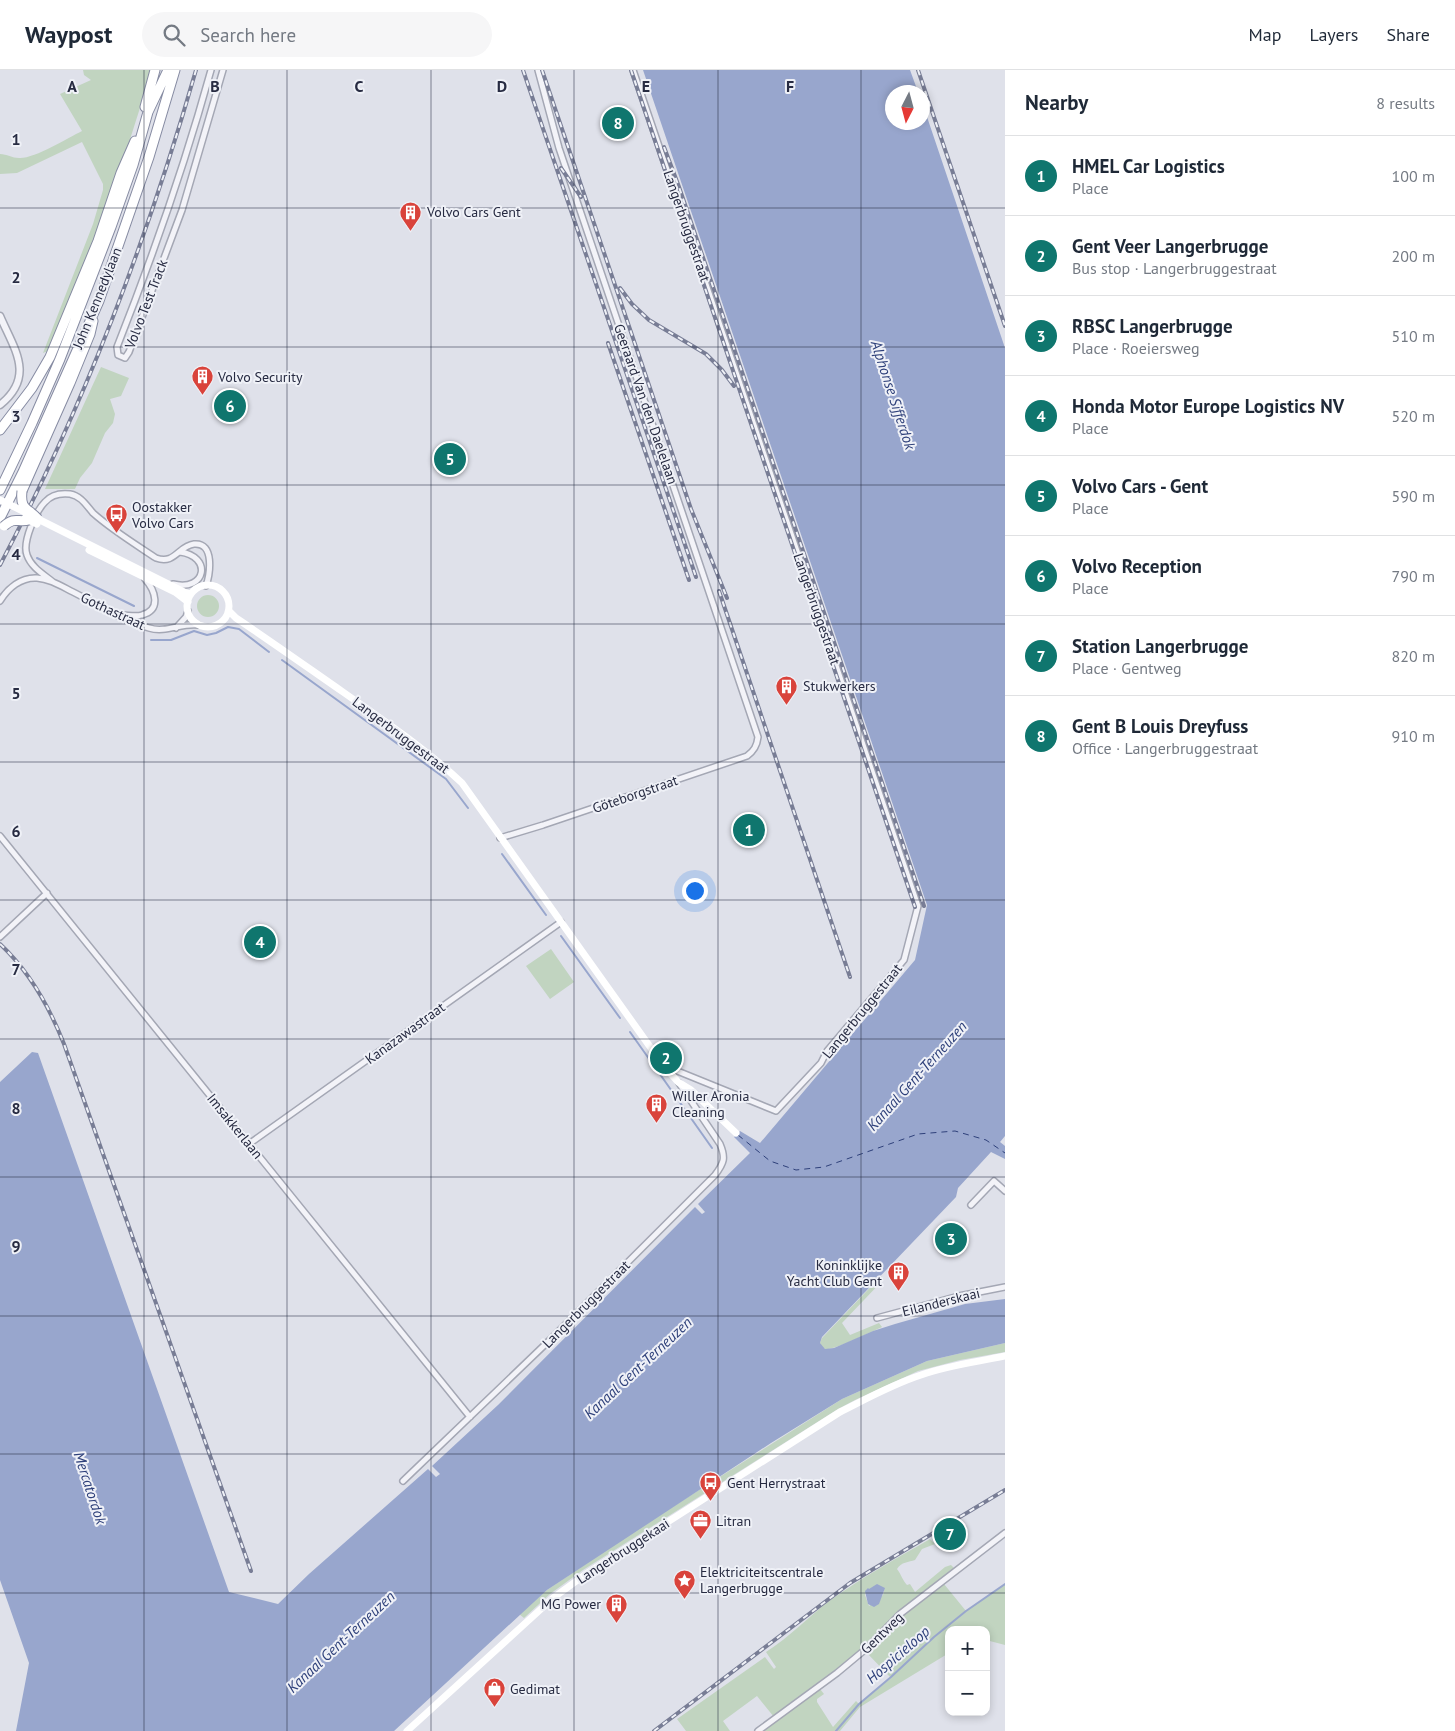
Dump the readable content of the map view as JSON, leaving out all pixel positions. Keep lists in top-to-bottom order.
{
  "streets": {
    "highway": ["John Kennedylaan"],
    "main road": ["Langerbruggestraat", "Langerbruggekaai"],
    "street": [
      "Volvo Test Track",
      "Geeraard Van den Daelelaan",
      "Gothastraat",
      "Göteborgstraat",
      "Kanazawastraat",
      "Imsakkerlaan",
      "Eilanderskaai",
      "Gentweg"
    ]
  },
  "crossings": [
    ["Langerbruggestraat", "Gothastraat"],
    ["Langerbruggestraat", "Göteborgstraat"],
    ["Langerbruggestraat", "Kanazawastraat"],
    ["Langerbruggestraat", "Imsakkerlaan"],
    ["Geeraard Van den Daelelaan", "Göteborgstraat"],
    ["Kanazawastraat", "Imsakkerlaan"]
  ],
  "water": [
    "Alphonse Sifferdok",
    "Kanaal Gent-Terneuzen",
    "Mercatordok",
    "Hospicieloop"
  ],
  "places": {
    "building": [
      "Volvo Cars Gent",
      "Volvo Security",
      "Stukwerkers",
      "Willer Aronia Cleaning",
      "Koninklijke Yacht Club Gent",
      "MG Power"
    ],
    "bus stop": ["Oostakker Volvo Cars", "Gent Herrystraat"],
    "office": ["Litran"],
    "place": ["Elektriciteitscentrale Langerbrugge"],
    "shop": ["Gedimat"]
  },
  "north": "bottom",
  "page": {
    "header": "Waypost",
    "search": "Search here",
    "nav": ["Map", "Layers", "Share"],
    "heading": ["Nearby", "8 results"],
    "pins": [
      "8",
      "6",
      "5",
      "1",
      "4",
      "2",
      "3",
      "7"
    ],
    "list": [
      {
        "mark": "1",
        "name": "HMEL Car Logistics",
        "note": "Place",
        "value": "100 m"
      },
      {
        "mark": "2",
        "name": "Gent Veer Langerbrugge",
        "note": "Bus stop · Langerbruggestraat",
        "value": "200 m"
      },
      {
        "mark": "3",
        "name": "RBSC Langerbrugge",
        "note": "Place · Roeiersweg",
        "value": "510 m"
      },
      {
        "mark": "4",
        "name": "Honda Motor Europe Logistics NV",
        "note": "Place",
        "value": "520 m"
      },
      {
        "mark": "5",
        "name": "Volvo Cars - Gent",
        "note": "Place",
        "value": "590 m"
      },
      {
        "mark": "6",
        "name": "Volvo Reception",
        "note": "Place",
        "value": "790 m"
      },
      {
        "mark": "7",
        "name": "Station Langerbrugge",
        "note": "Place · Gentweg",
        "value": "820 m"
      },
      {
        "mark": "8",
        "name": "Gent B Louis Dreyfuss",
        "note": "Office · Langerbruggestraat",
        "value": "910 m"
      }
    ],
    "map_buttons": ["+", "−"]
  },
  "grid": {
    "columns": [
      "A",
      "B",
      "C",
      "D",
      "E",
      "F"
    ],
    "rows": [
      "1",
      "2",
      "3",
      "4",
      "5",
      "6",
      "7",
      "8",
      "9"
    ]
  }
}
